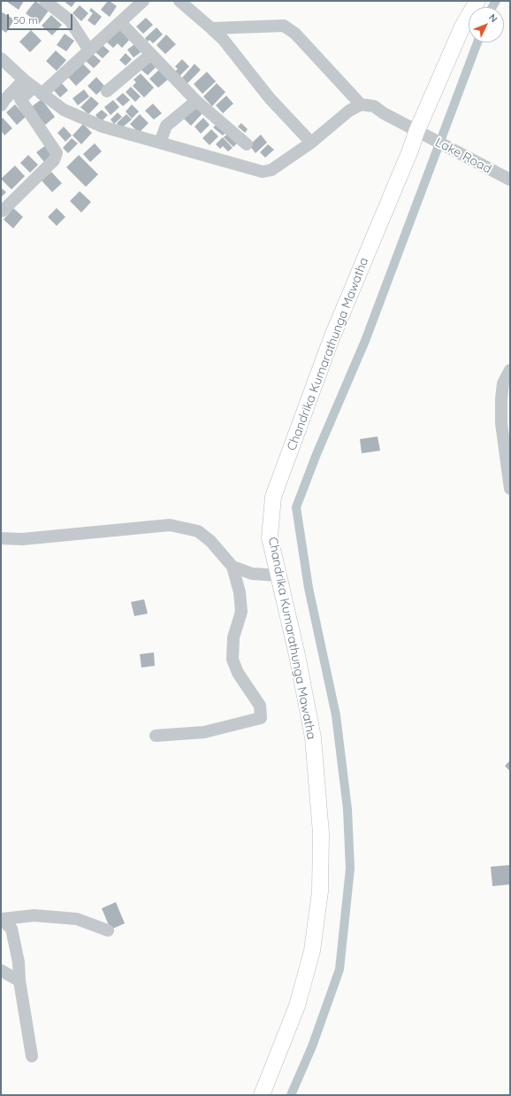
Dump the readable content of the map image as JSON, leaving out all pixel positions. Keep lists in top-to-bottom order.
{
  "streets": {
    "main road": ["Chandrika Kumarathunga Mawatha"],
    "street": ["Lake Road"]
  },
  "crossings": [
    ["Lake Road", "Chandrika Kumarathunga Mawatha"]
  ],
  "scale_bar": "50 m",
  "north": "top right"
}
